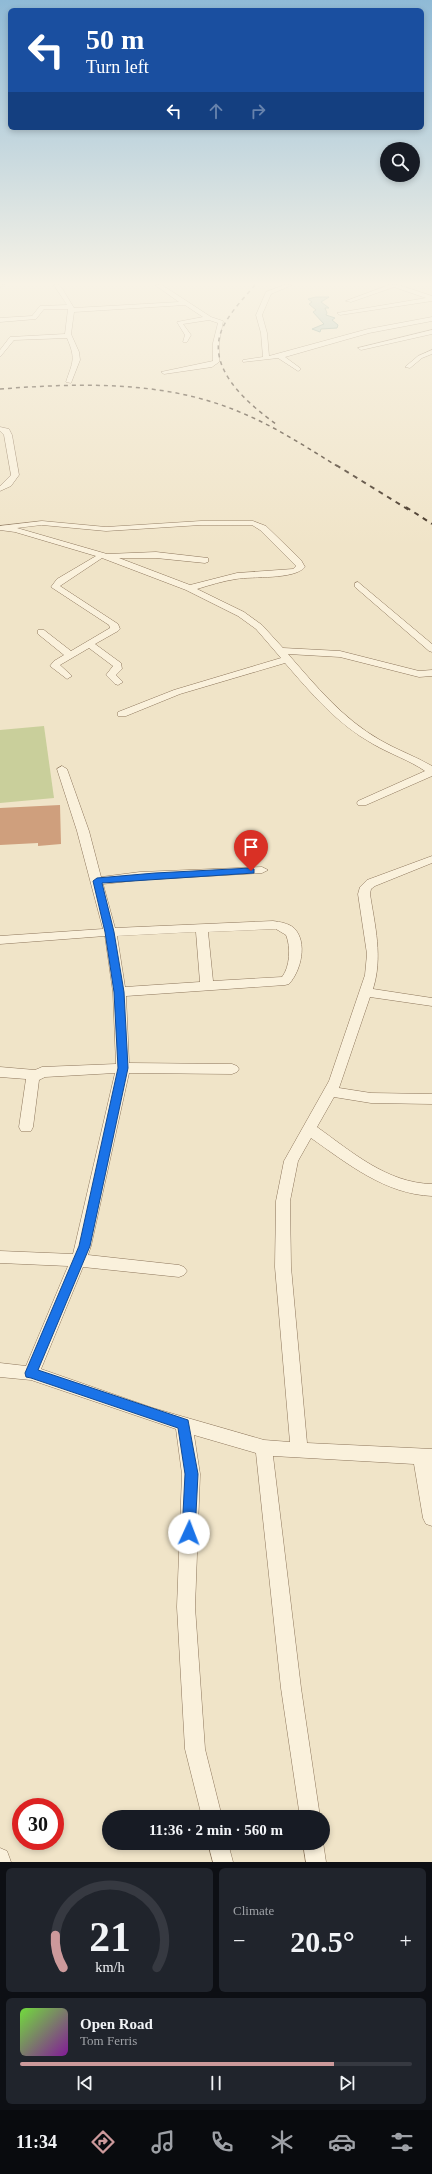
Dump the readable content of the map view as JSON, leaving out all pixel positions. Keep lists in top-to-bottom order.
{
  "page": {
    "turn": ["50 m", "Turn left"],
    "limit": "30",
    "trip": "11:36 · 2 min · 560 m",
    "tile": "Climate",
    "heat": ["−", "20.5°", "+"],
    "song": ["Open Road", "Tom Ferris"],
    "tabs": "11:34",
    "gauge": ["21", "km/h"]
  }
}
